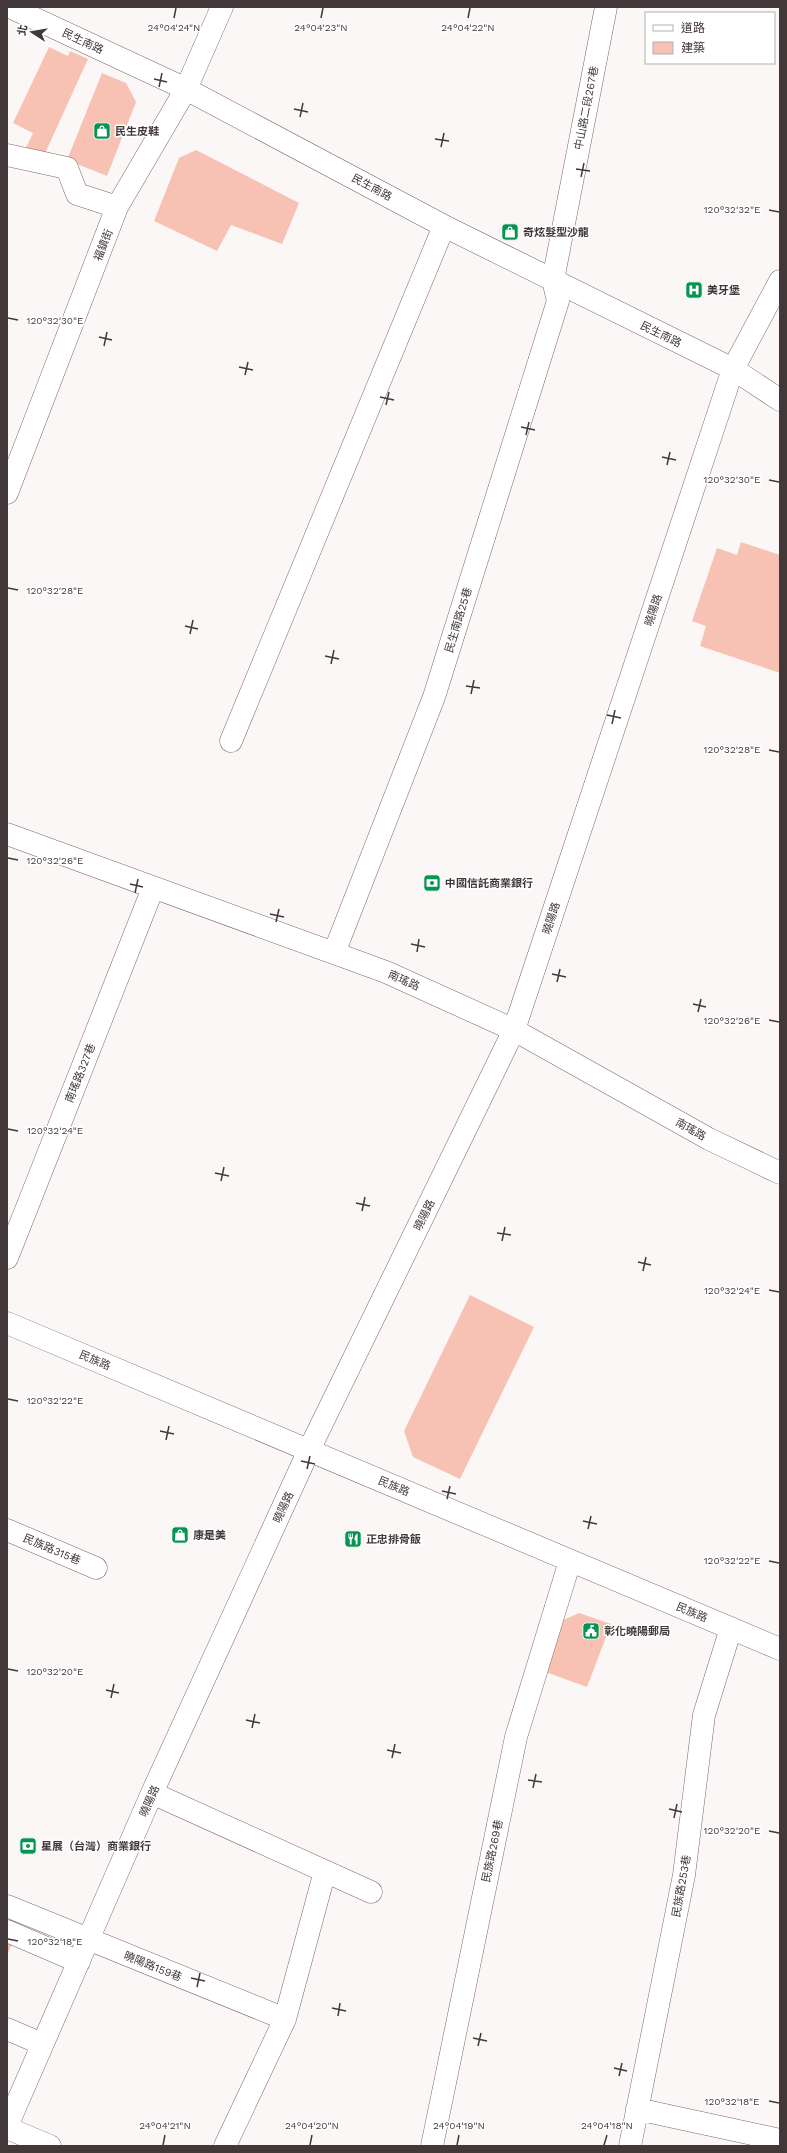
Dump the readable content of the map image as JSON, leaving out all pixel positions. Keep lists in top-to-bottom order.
{
  "streets": {
    "street": [
      "民生南路",
      "中山路二段267巷",
      "福鎮街",
      "曉陽路",
      "民生南路25巷",
      "南瑤路",
      "南瑤路327巷",
      "民族路",
      "民族路315巷",
      "民族路269巷",
      "民族路253巷",
      "曉陽路159巷"
    ]
  },
  "crossings": [
    ["民生南路", "中山路二段267巷"],
    ["民生南路", "福鎮街"],
    ["民生南路", "曉陽路"],
    ["民生南路", "民生南路25巷"],
    ["中山路二段267巷", "民生南路25巷"],
    ["曉陽路", "南瑤路"],
    ["曉陽路", "民族路"],
    ["曉陽路", "曉陽路159巷"],
    ["民生南路25巷", "南瑤路"],
    ["南瑤路", "南瑤路327巷"],
    ["民族路", "民族路269巷"],
    ["民族路", "民族路253巷"]
  ],
  "places": {
    "shop": ["民生皮鞋", "奇炫髮型沙龍", "康是美"],
    "hospital": ["美牙堡"],
    "bank": ["中國信託商業銀行", "星展（台灣）商業銀行"],
    "restaurant": ["正忠排骨飯"],
    "public building": ["彰化曉陽郵局"]
  },
  "legend": ["道路", "建築"],
  "north": "left",
  "coordinates": [
    "24°04'24\"N",
    "24°04'23\"N",
    "24°04'22\"N",
    "120°32'32\"E",
    "120°32'30\"E",
    "120°32'28\"E",
    "120°32'26\"E",
    "120°32'24\"E",
    "120°32'22\"E",
    "120°32'20\"E",
    "120°32'18\"E",
    "24°04'21\"N",
    "24°04'20\"N",
    "24°04'19\"N",
    "24°04'18\"N"
  ]
}
